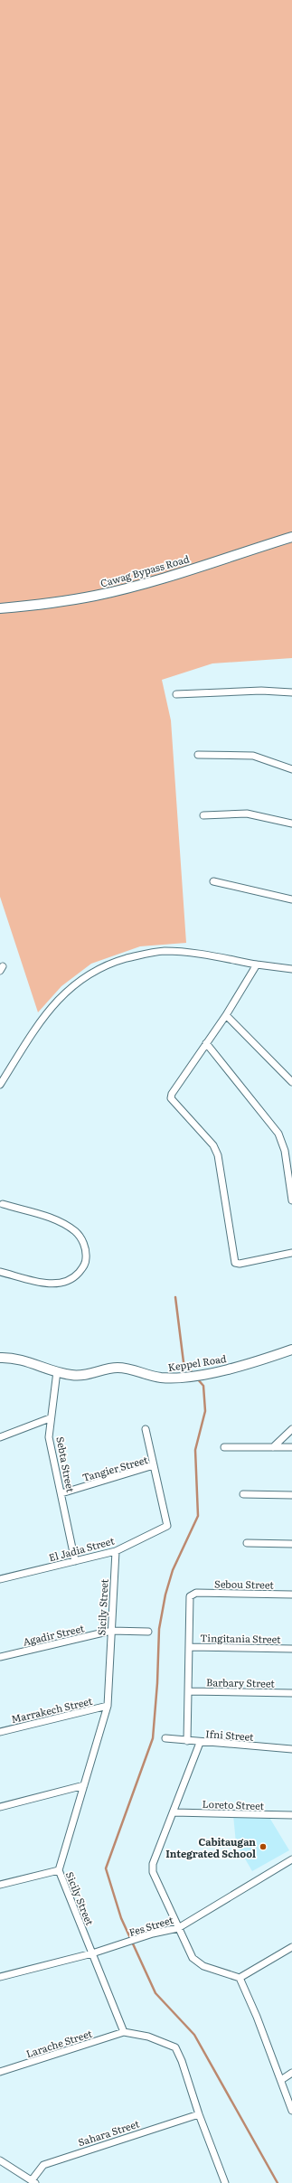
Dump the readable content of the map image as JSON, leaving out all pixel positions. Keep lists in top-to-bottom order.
{
  "streets": {
    "street": [
      "Cawag Bypass Road",
      "Keppel Road",
      "Sebta Street",
      "Tangier Street",
      "El Jadia Street",
      "Sebou Street",
      "Sicily Street",
      "Agadir Street",
      "Tingitania Street",
      "Barbary Street",
      "Marrakech Street",
      "Ifni Street",
      "Loreto Street",
      "Fes Street",
      "Larache Street",
      "Sahara Street"
    ]
  },
  "crossings": [
    ["Keppel Road", "Sebta Street"],
    ["Sebta Street", "Tangier Street"],
    ["Sebta Street", "El Jadia Street"],
    ["Tangier Street", "El Jadia Street"],
    ["El Jadia Street", "Sicily Street"],
    ["Sebou Street", "Tingitania Street"],
    ["Sicily Street", "Agadir Street"],
    ["Sicily Street", "Marrakech Street"],
    ["Sicily Street", "Fes Street"],
    ["Sicily Street", "Larache Street"]
  ],
  "places": ["Cabitaugan Integrated School"]
}
